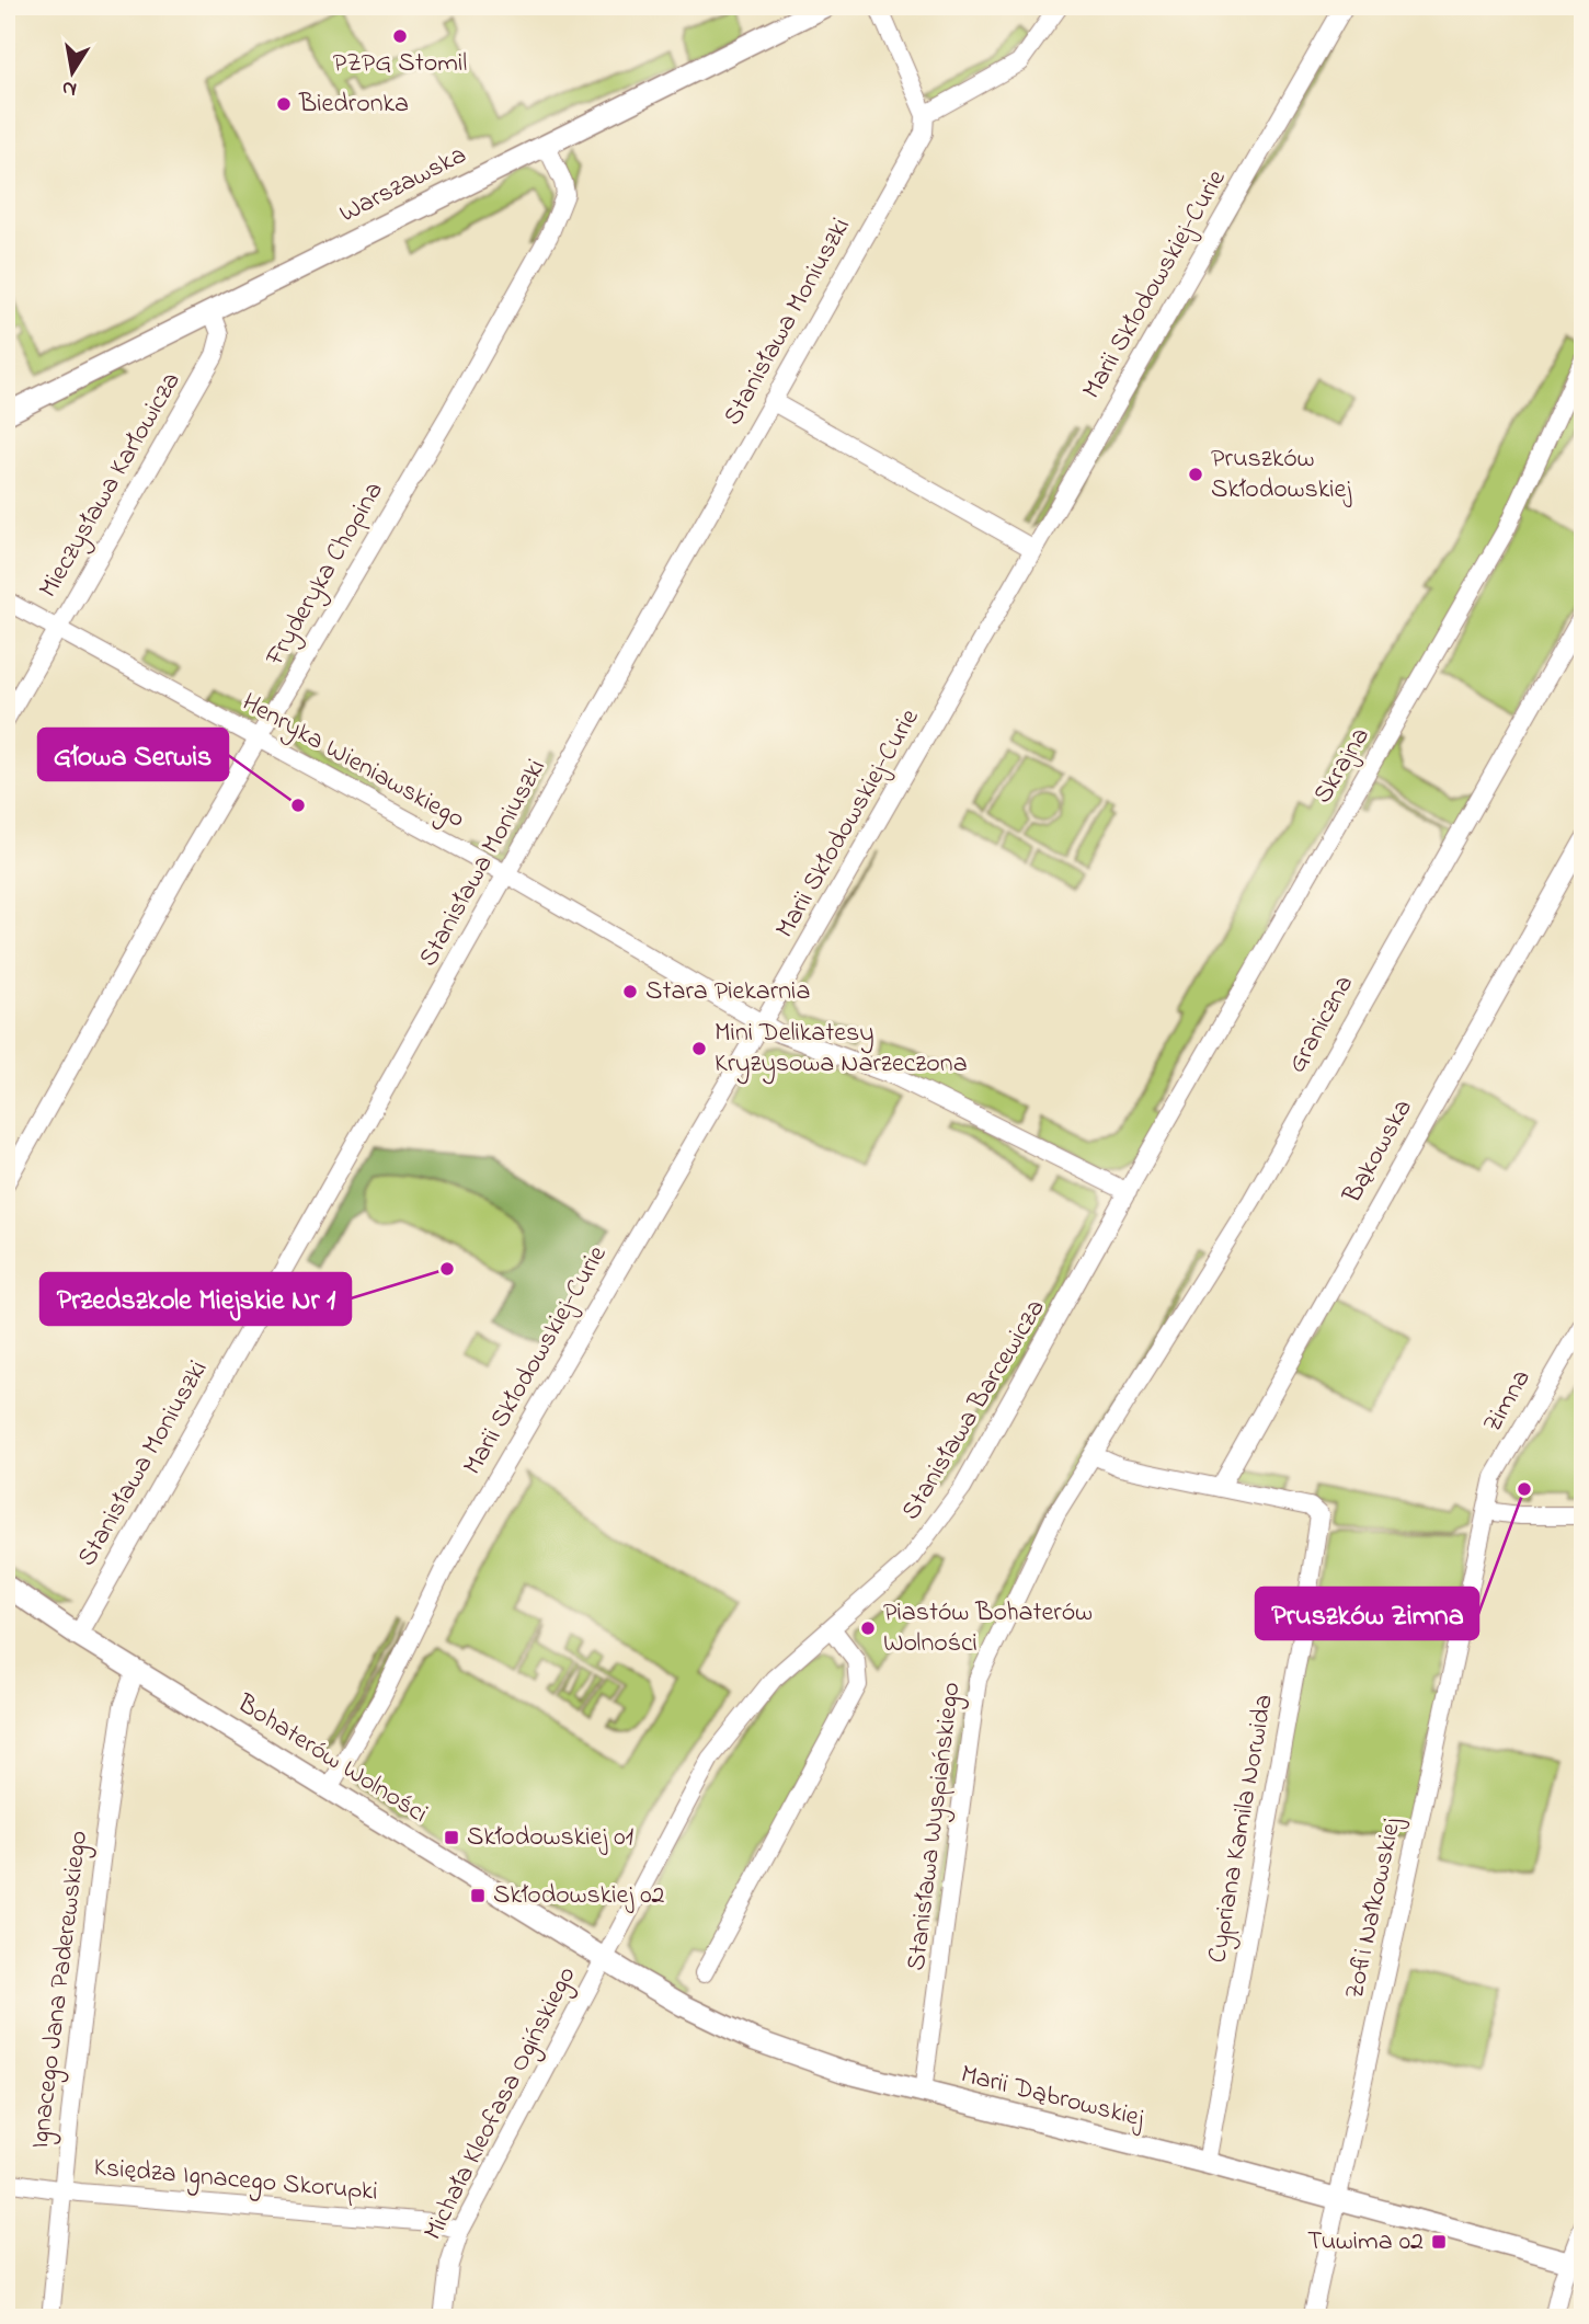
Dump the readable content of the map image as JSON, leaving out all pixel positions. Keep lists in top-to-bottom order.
{
  "streets": {
    "street": [
      "Warszawska",
      "Marii Skłodowskiej-Curie",
      "Stanisława Moniuszki",
      "Mieczysława Karłowicza",
      "Fryderyka Chopina",
      "Henryka Wieniawskiego",
      "Skrajna",
      "Graniczna",
      "Bąkowska",
      "Zimna",
      "Stanisława Barcewicza",
      "Bohaterów Wolności",
      "Stanisława Wyspiańskiego",
      "Cypriana Kamila Norwida",
      "Zofii Nałkowskiej",
      "Ignacego Jana Paderewskiego",
      "Marii Dąbrowskiej",
      "Michała Kleofasa Ogińskiego",
      "Księdza Ignacego Skorupki"
    ]
  },
  "crossings": [
    ["Warszawska", "Mieczysława Karłowicza"],
    ["Warszawska", "Fryderyka Chopina"],
    ["Marii Skłodowskiej-Curie", "Henryka Wieniawskiego"],
    ["Marii Skłodowskiej-Curie", "Bohaterów Wolności"],
    ["Stanisława Moniuszki", "Henryka Wieniawskiego"],
    ["Stanisława Moniuszki", "Bohaterów Wolności"],
    ["Mieczysława Karłowicza", "Henryka Wieniawskiego"],
    ["Fryderyka Chopina", "Henryka Wieniawskiego"],
    ["Henryka Wieniawskiego", "Skrajna"],
    ["Henryka Wieniawskiego", "Stanisława Barcewicza"],
    ["Skrajna", "Stanisława Barcewicza"],
    ["Graniczna", "Stanisława Wyspiańskiego"],
    ["Bąkowska", "Cypriana Kamila Norwida"],
    ["Zimna", "Zofii Nałkowskiej"],
    ["Stanisława Barcewicza", "Bohaterów Wolności"],
    ["Stanisława Barcewicza", "Michała Kleofasa Ogińskiego"],
    ["Bohaterów Wolności", "Ignacego Jana Paderewskiego"],
    ["Bohaterów Wolności", "Marii Dąbrowskiej"],
    ["Bohaterów Wolności", "Michała Kleofasa Ogińskiego"],
    ["Stanisława Wyspiańskiego", "Marii Dąbrowskiej"],
    ["Cypriana Kamila Norwida", "Marii Dąbrowskiej"],
    ["Zofii Nałkowskiej", "Marii Dąbrowskiej"],
    ["Ignacego Jana Paderewskiego", "Księdza Ignacego Skorupki"],
    ["Michała Kleofasa Ogińskiego", "Księdza Ignacego Skorupki"]
  ],
  "places": {
    "other": [
      "PZPG Stomil",
      "Biedronka",
      "Pruszków Skłodowskiej",
      "Głowa Serwis",
      "Stara Piekarnia",
      "Mini Delikatesy Kryzysowa Narzeczona",
      "Przedszkole Miejskie Nr 1",
      "Pruszków Zimna",
      "Piastów Bohaterów Wolności"
    ],
    "transit": ["Skłodowskiej 01", "Skłodowskiej 02", "Tuwima 02"]
  },
  "north": "bottom"
}
